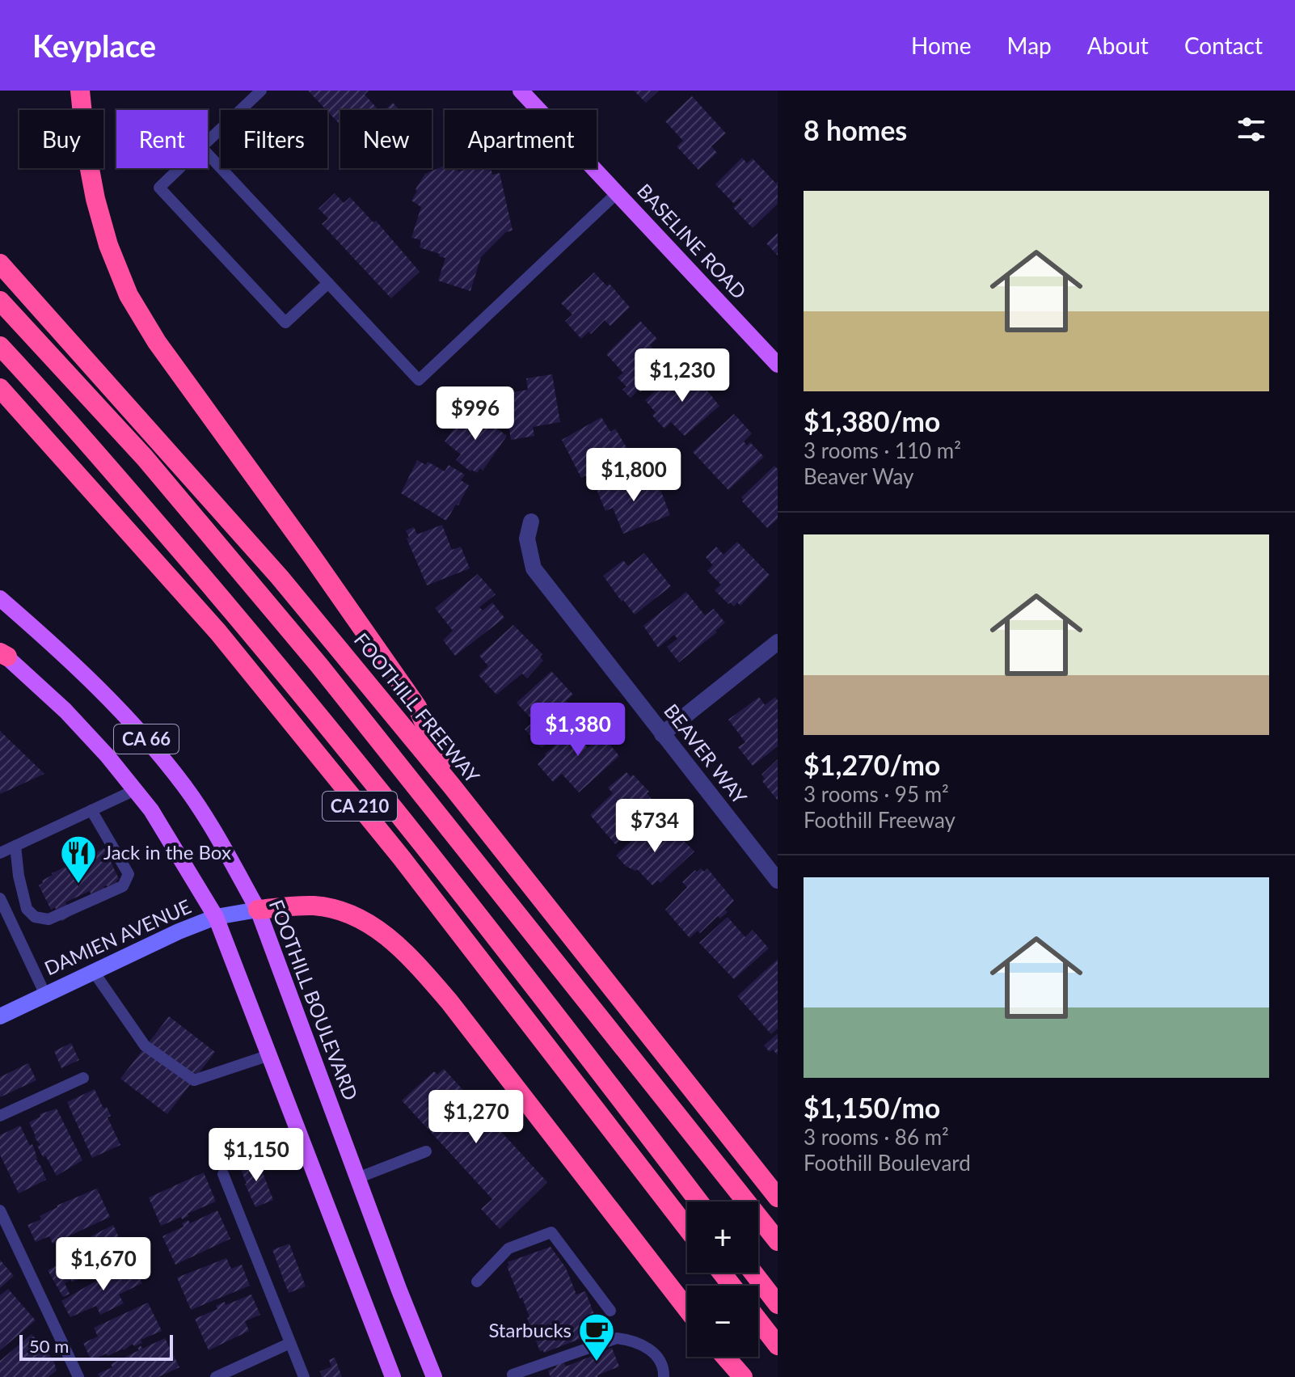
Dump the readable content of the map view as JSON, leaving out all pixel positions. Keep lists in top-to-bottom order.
{
  "streets": {
    "highway": ["FOOTHILL FREEWAY", "CA 210"],
    "main road": [
      "BASELINE ROAD",
      "CA 66",
      "DAMIEN AVENUE",
      "FOOTHILL BOULEVARD"
    ],
    "street": ["BEAVER WAY"]
  },
  "crossings": [
    ["CA 66", "DAMIEN AVENUE"],
    ["DAMIEN AVENUE", "FOOTHILL BOULEVARD"]
  ],
  "places": {
    "restaurant": ["Jack in the Box"],
    "cafe": ["Starbucks"]
  },
  "scale_bar": "50 m",
  "page": {
    "header": "Keyplace",
    "nav": [
      "Home",
      "Map",
      "About",
      "Contact"
    ],
    "heading": "8 homes",
    "chip": [
      "Buy",
      "Rent",
      "Filters",
      "New",
      "Apartment"
    ],
    "list": [
      {
        "name": "$1,380/mo",
        "note": "3 rooms · 110 m² · Beaver Way"
      },
      {
        "name": "$1,270/mo",
        "note": "3 rooms · 95 m² · Foothill Freeway"
      },
      {
        "name": "$1,150/mo",
        "note": "3 rooms · 86 m² · Foothill Boulevard"
      }
    ],
    "price": [
      "$1,230",
      "$996",
      "$1,800",
      "$1,380",
      "$734",
      "$1,270",
      "$1,150",
      "$1,670"
    ],
    "map_buttons": ["+", "−"],
    "scale": "50 m"
  }
}
